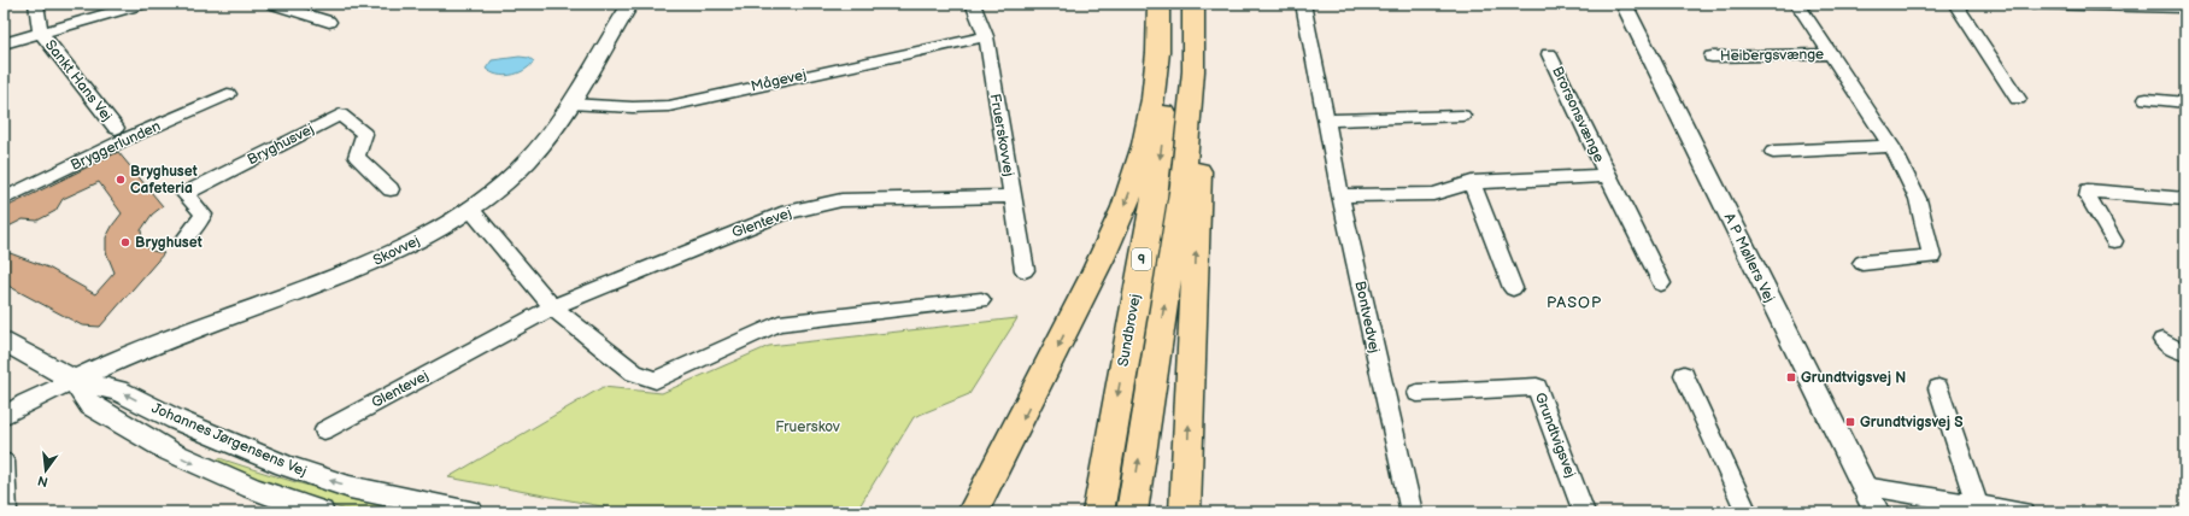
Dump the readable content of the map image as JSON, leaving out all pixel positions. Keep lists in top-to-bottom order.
{
  "streets": {
    "main road": ["9", "Sundbrovej"],
    "street": [
      "Heibergsvænge",
      "Sankt Hans Vej",
      "Mågevej",
      "Brorsonsvænge",
      "Fruerskovvej",
      "Bryghusvej",
      "Bryggerlunden",
      "Glentevej",
      "Skovvej",
      "A P Møllers Vej",
      "Bontvedvej",
      "Grundtvigsvej",
      "Johannes Jørgensens Vej"
    ]
  },
  "crossings": [
    ["Mågevej", "Fruerskovvej"],
    ["Mågevej", "Skovvej"],
    ["Brorsonsvænge", "Bontvedvej"],
    ["Fruerskovvej", "Glentevej"],
    ["Skovvej", "Johannes Jørgensens Vej"]
  ],
  "districts": ["PASOP"],
  "parks": ["Fruerskov"],
  "places": {
    "other": ["Bryghuset Cafeteria", "Bryghuset"],
    "transit": ["Grundtvigsvej N", "Grundtvigsvej S"]
  },
  "north": "bottom"
}
